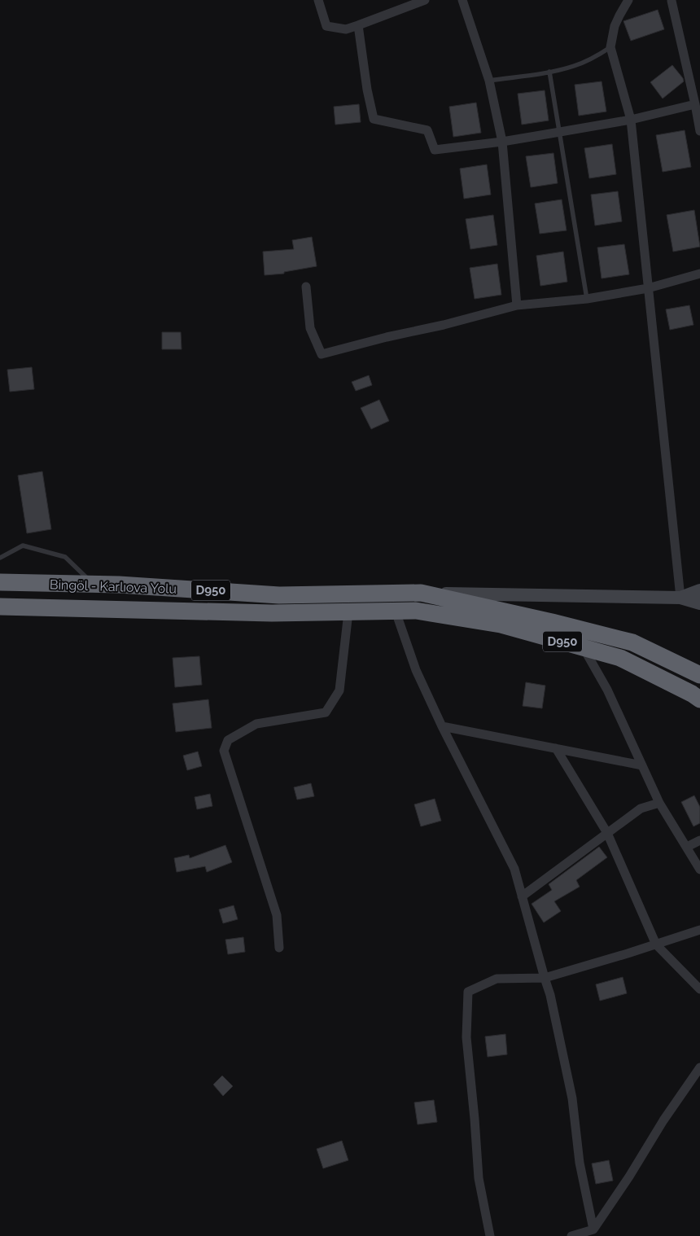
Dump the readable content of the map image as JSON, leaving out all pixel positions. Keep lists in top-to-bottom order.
{
  "streets": {
    "highway": ["Bingöl - Karlıova Yolu", "D950"]
  },
  "crossings": [
    ["Bingöl - Karlıova Yolu", "D950"]
  ]
}
